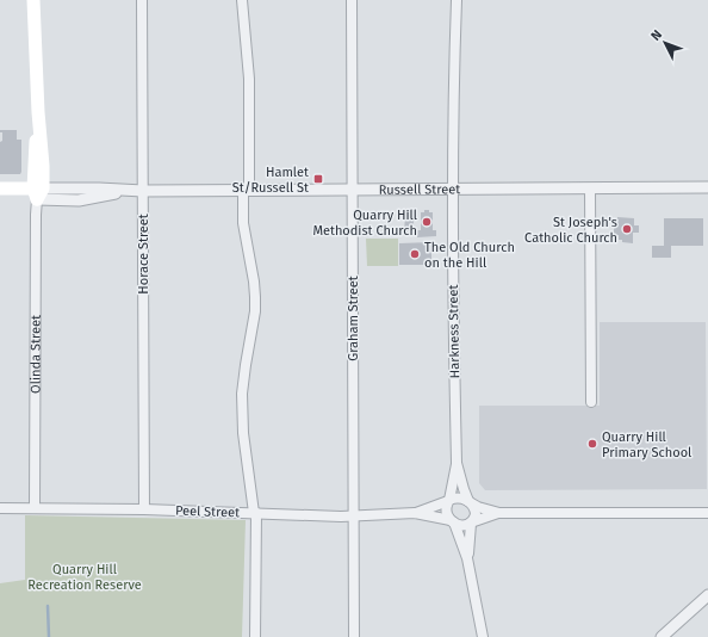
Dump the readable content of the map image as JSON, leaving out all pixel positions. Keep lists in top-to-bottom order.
{
  "streets": {
    "main road": ["Russell Street", "Olinda Street"],
    "street": [
      "Horace Street",
      "Graham Street",
      "Harkness Street",
      "Peel Street"
    ]
  },
  "crossings": [
    ["Russell Street", "Horace Street"],
    ["Russell Street", "Graham Street"],
    ["Russell Street", "Harkness Street"],
    ["Russell Street", "Olinda Street"],
    ["Horace Street", "Peel Street"],
    ["Graham Street", "Peel Street"],
    ["Harkness Street", "Peel Street"],
    ["Olinda Street", "Peel Street"]
  ],
  "parks": ["Quarry Hill Recreation Reserve"],
  "places": {
    "transit": ["Hamlet St/Russell St"],
    "other": [
      "Quarry Hill Methodist Church",
      "St Joseph's Catholic Church",
      "The Old Church on the Hill",
      "Quarry Hill Primary School"
    ]
  },
  "north": "top left"
}
